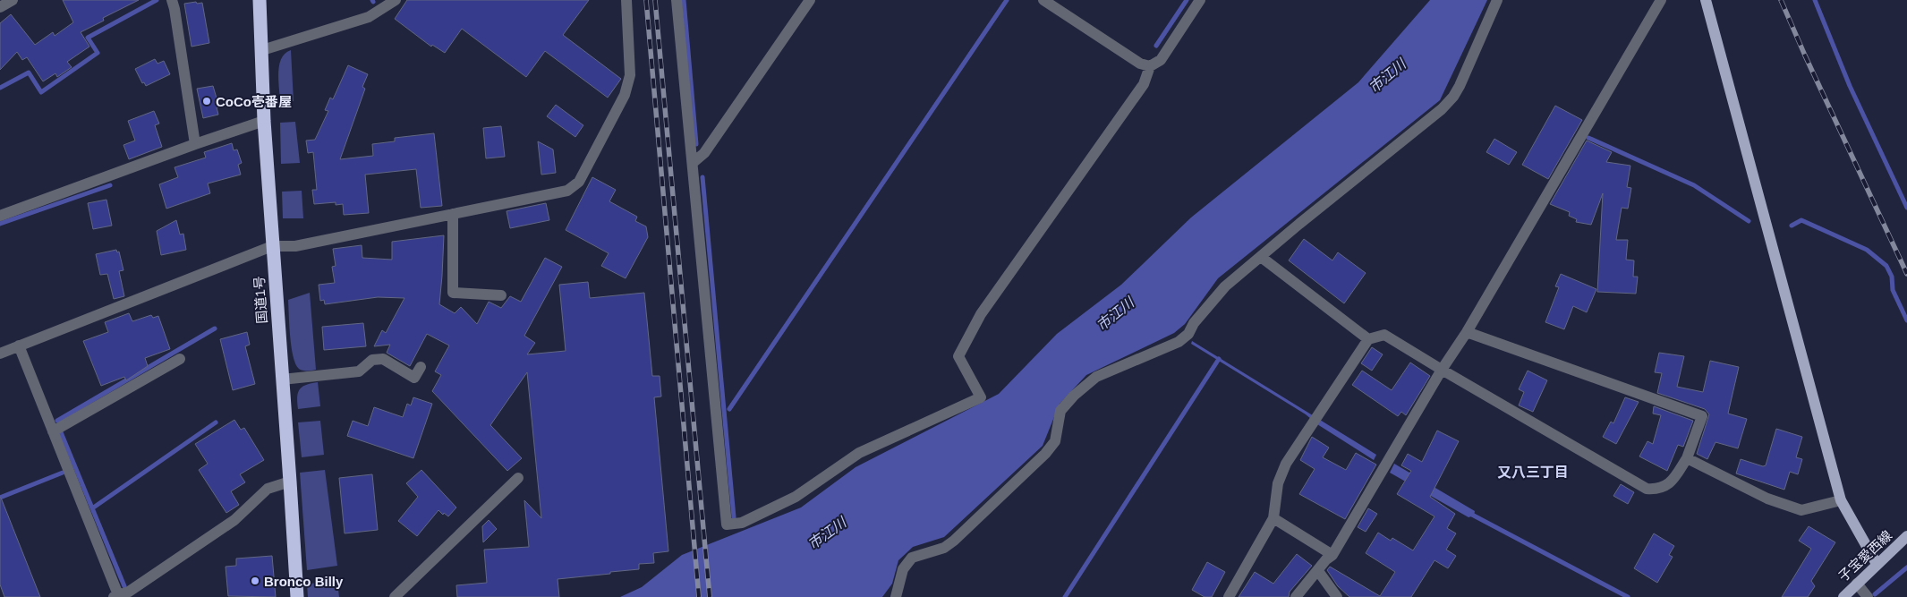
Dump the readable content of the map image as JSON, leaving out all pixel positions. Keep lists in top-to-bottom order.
{
  "streets": {
    "highway": ["国道1号"],
    "main road": ["子宝愛西線"]
  },
  "districts": ["又八三丁目"],
  "water": ["市江川"],
  "places": ["CoCo壱番屋", "Bronco Billy"]
}
